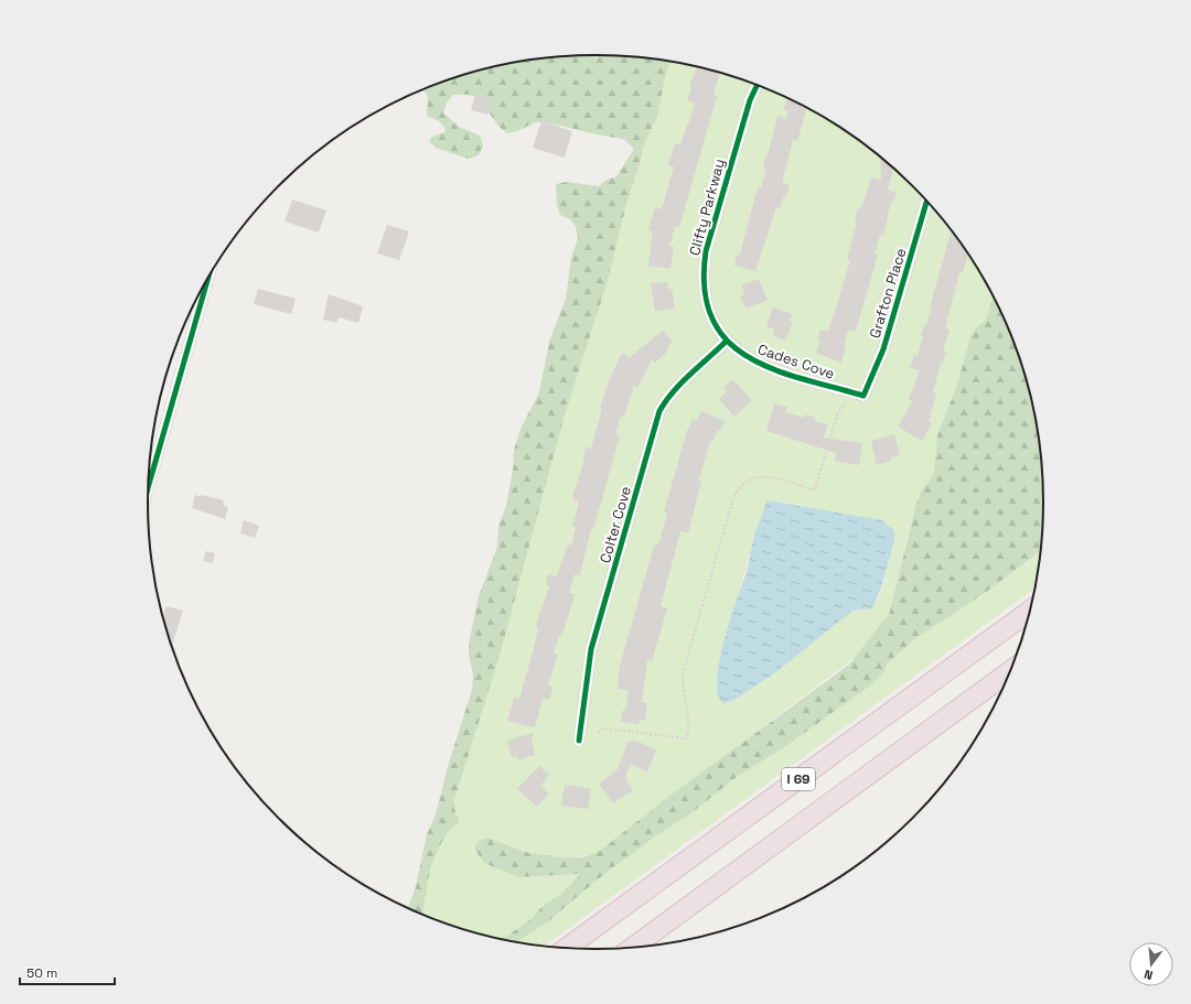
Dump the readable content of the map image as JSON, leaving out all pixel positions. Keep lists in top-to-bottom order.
{
  "streets": {
    "highway": ["I 69"],
    "street": [
      "Clifty Parkway",
      "Grafton Place",
      "Cades Cove",
      "Colter Cove"
    ]
  },
  "crossings": [
    ["Clifty Parkway", "Cades Cove"],
    ["Clifty Parkway", "Colter Cove"],
    ["Grafton Place", "Cades Cove"],
    ["Cades Cove", "Colter Cove"]
  ],
  "scale_bar": "50 m",
  "north": "bottom"
}
